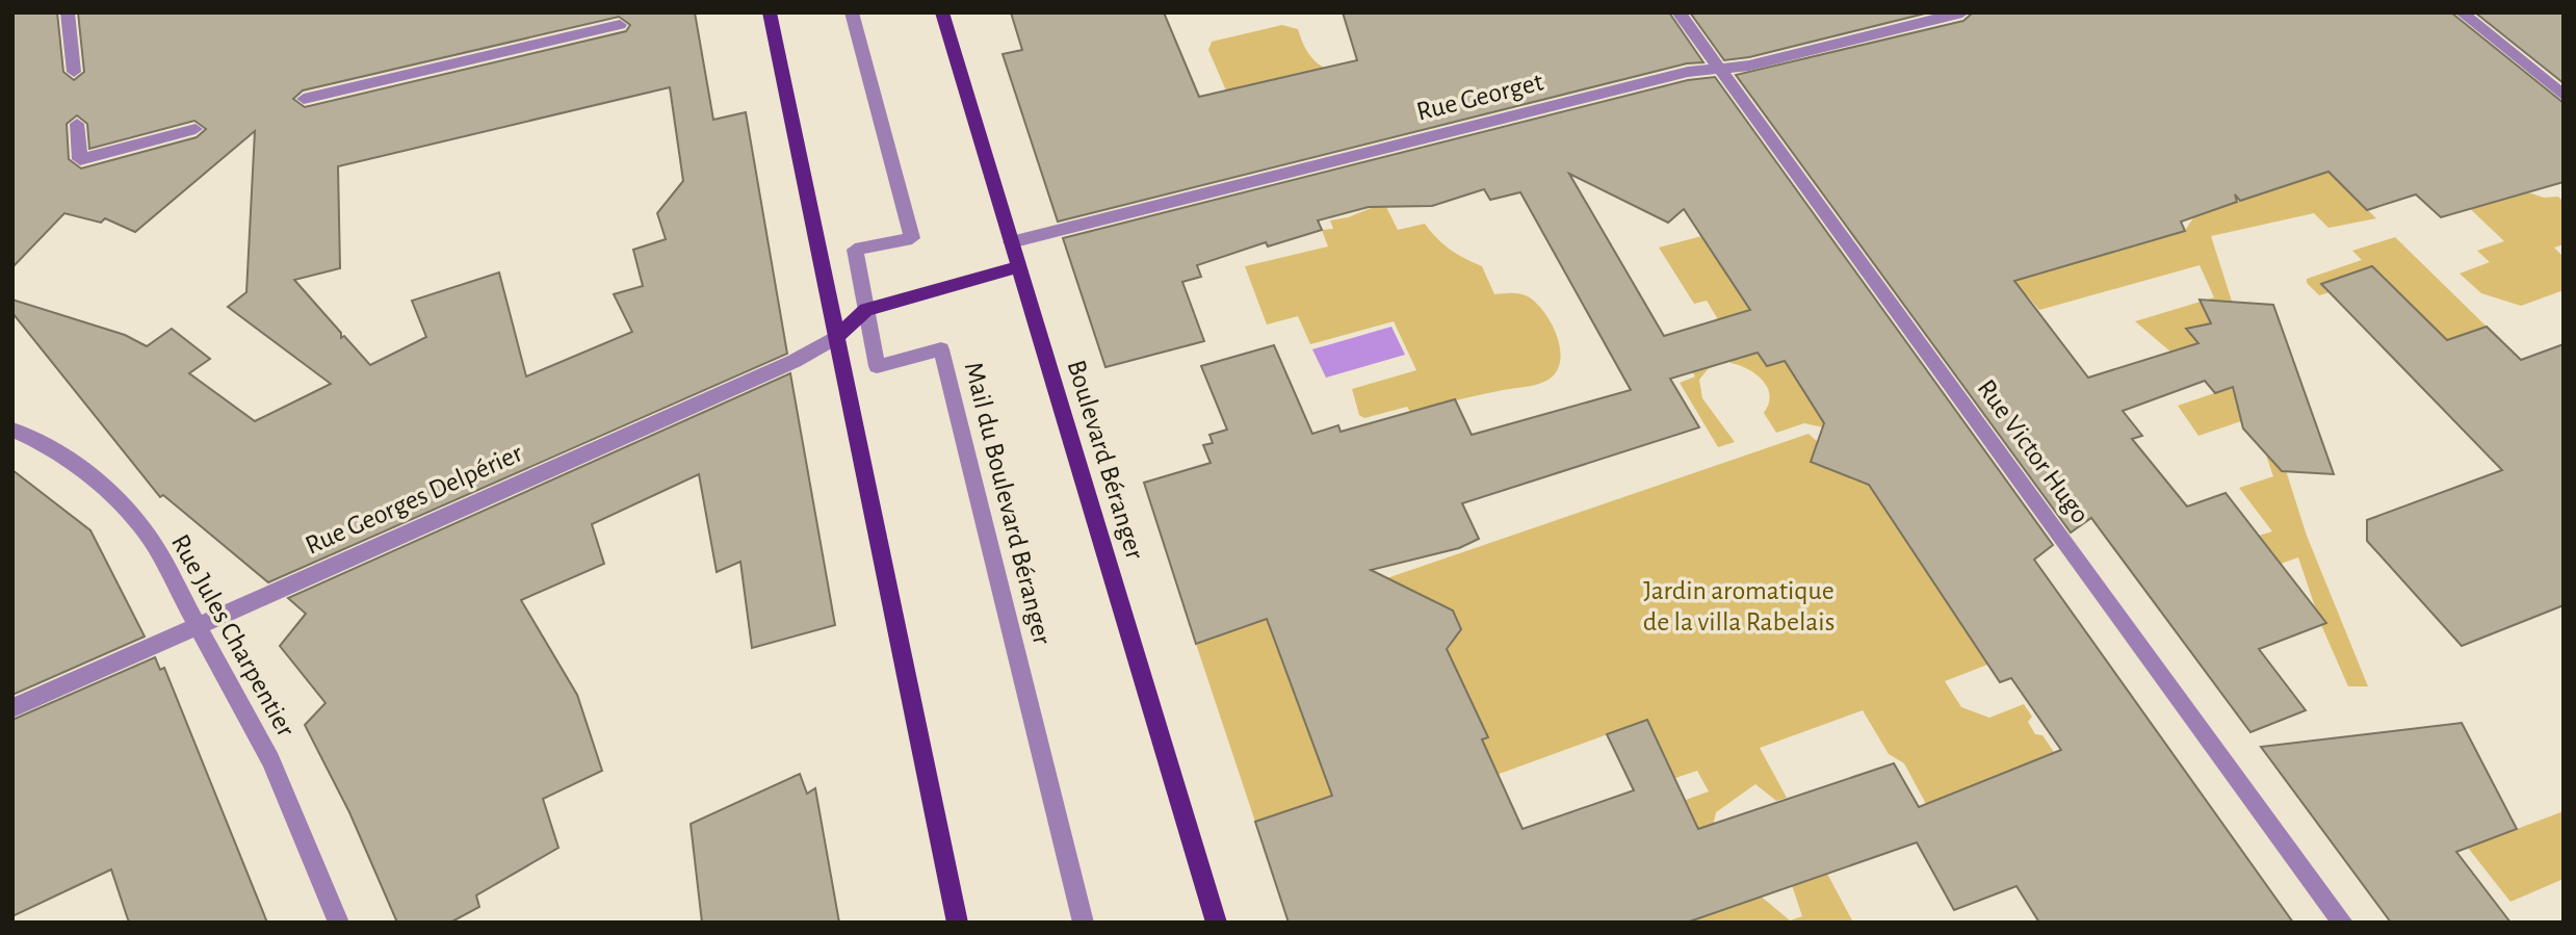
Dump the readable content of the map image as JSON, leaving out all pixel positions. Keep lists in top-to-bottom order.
{
  "streets": {
    "main road": ["Boulevard Béranger"],
    "street": [
      "Rue Georget",
      "Rue Victor Hugo",
      "Rue Georges Delpérier",
      "Mail du Boulevard Béranger",
      "Rue Jules Charpentier"
    ]
  },
  "crossings": [
    ["Rue Georget", "Rue Victor Hugo"],
    ["Rue Georget", "Boulevard Béranger"],
    ["Rue Georges Delpérier", "Rue Jules Charpentier"]
  ],
  "parks": ["Jardin aromatique de la villa Rabelais"]
}
